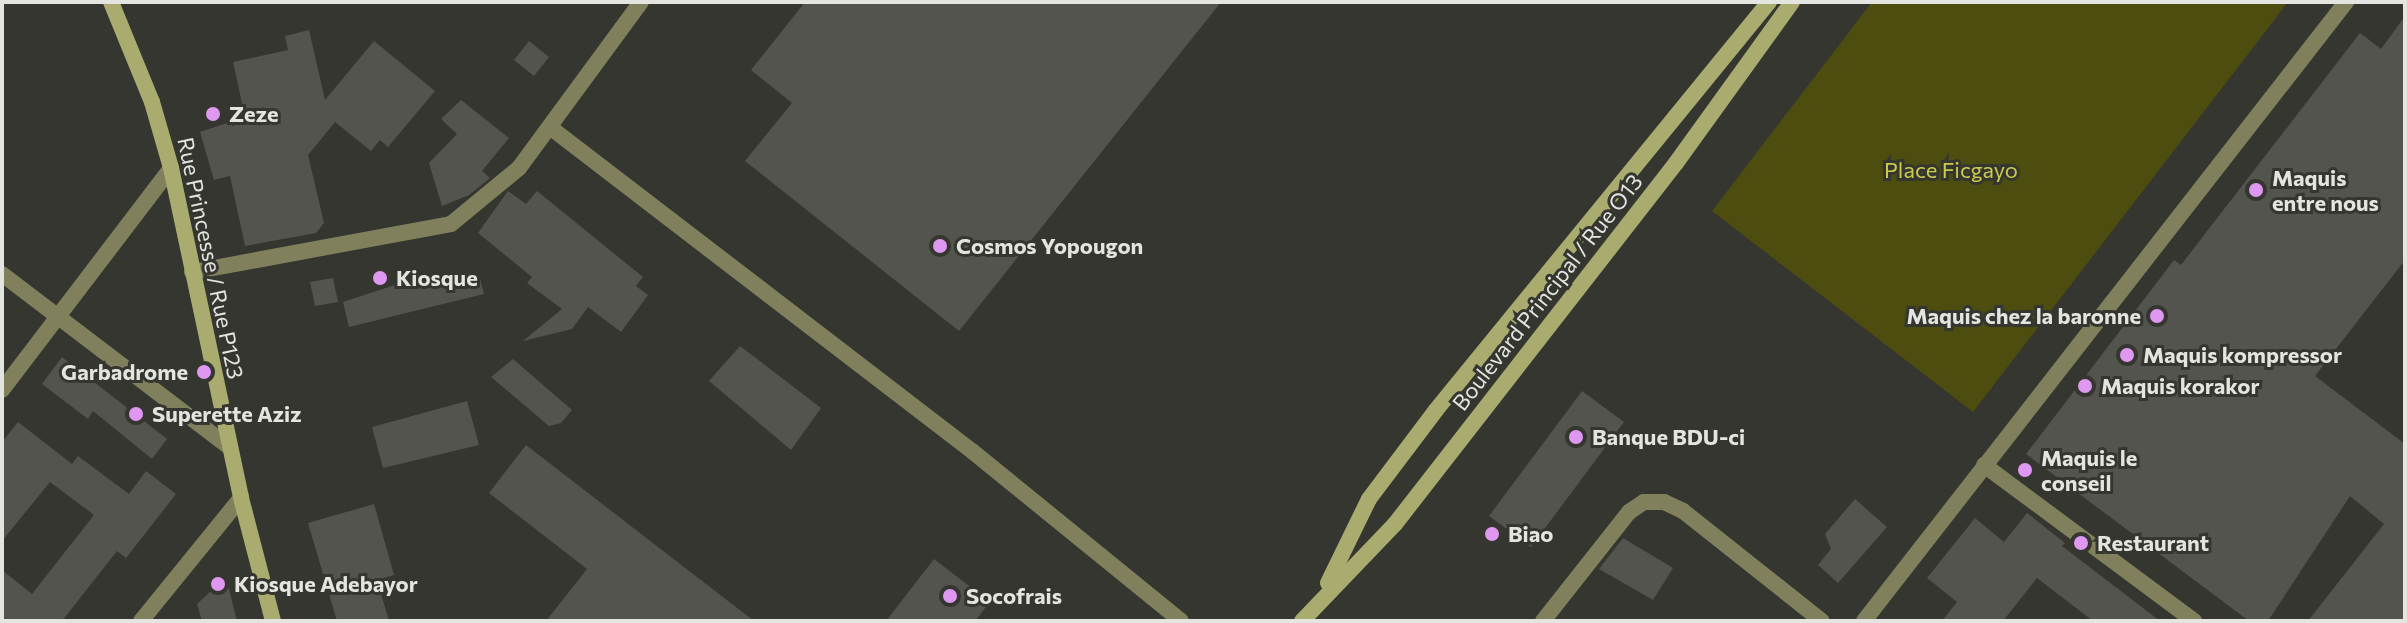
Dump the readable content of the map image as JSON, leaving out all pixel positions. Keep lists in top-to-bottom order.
{
  "streets": {
    "main road": ["Rue Princesse / Rue P123", "Boulevard Principal / Rue O13"]
  },
  "parks": ["Place Ficgayo"],
  "places": [
    "Zeze",
    "Maquis entre nous",
    "Cosmos Yopougon",
    "Kiosque",
    "Maquis chez la baronne",
    "Maquis kompressor",
    "Garbadrome",
    "Maquis korakor",
    "Superette Aziz",
    "Banque BDU-ci",
    "Maquis le conseil",
    "Biao",
    "Restaurant",
    "Kiosque Adebayor",
    "Socofrais"
  ]
}
